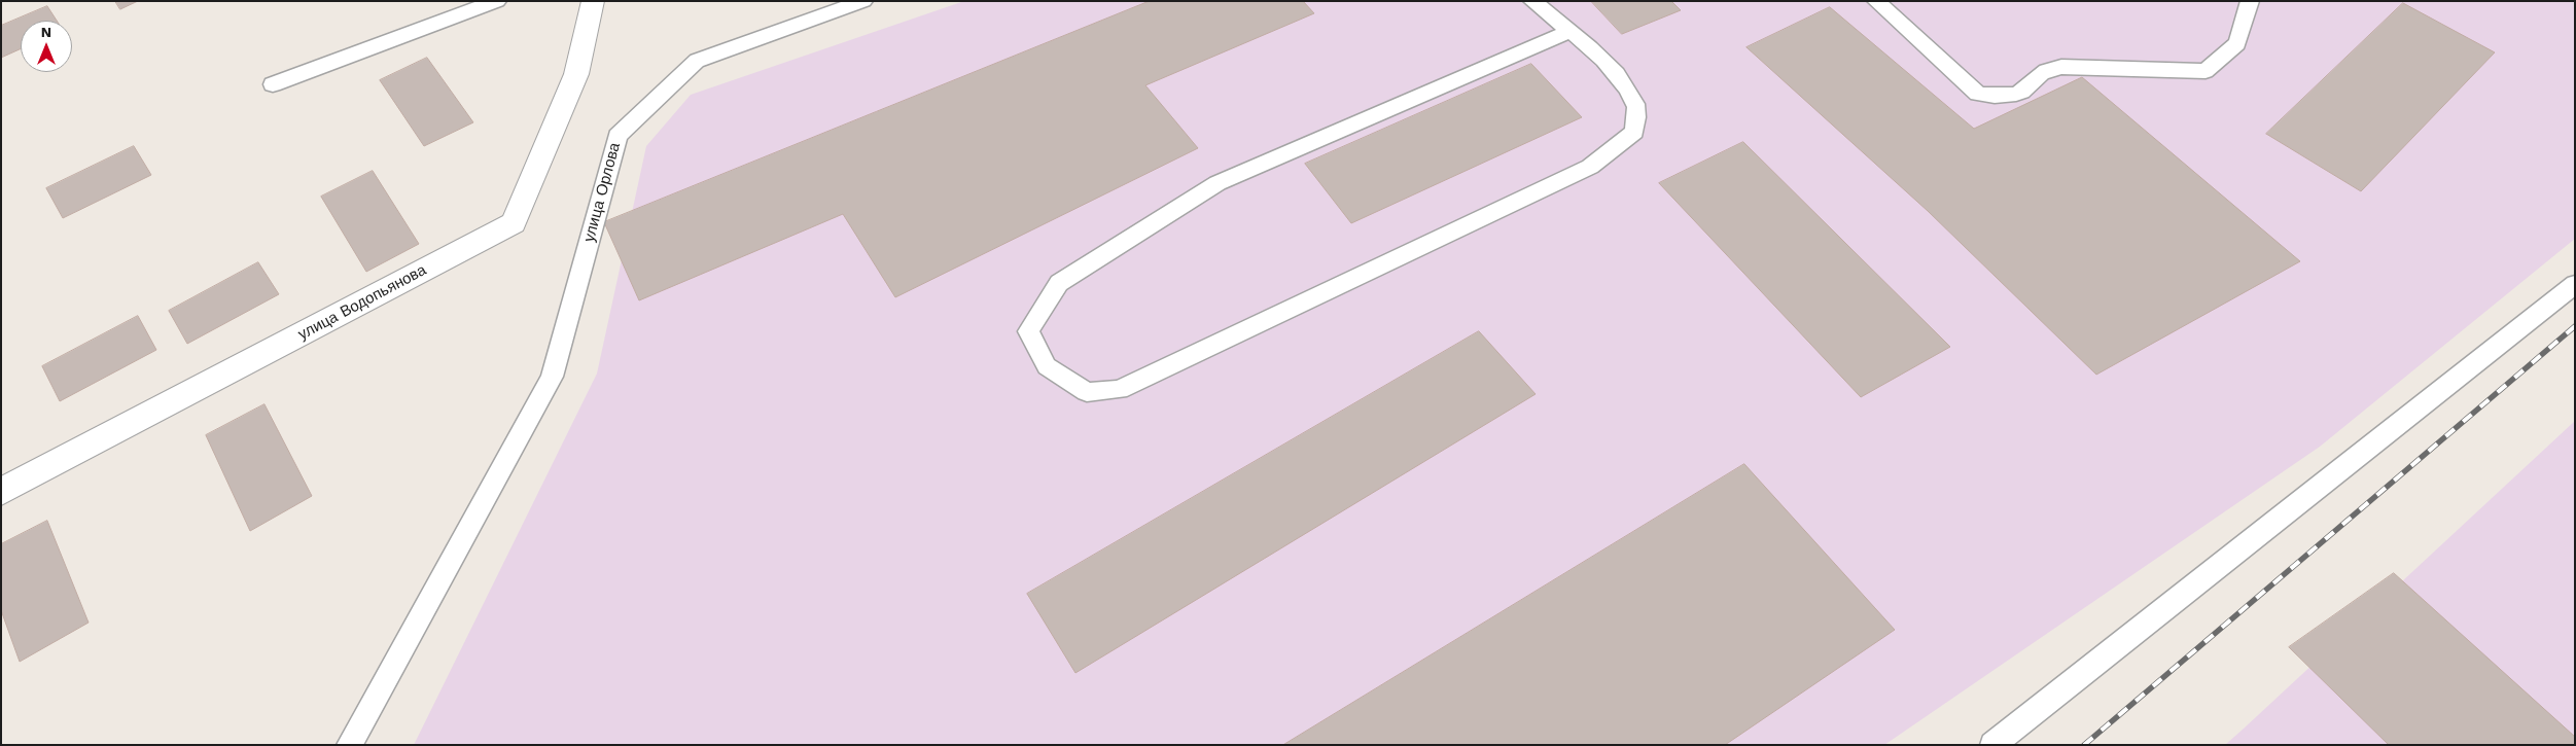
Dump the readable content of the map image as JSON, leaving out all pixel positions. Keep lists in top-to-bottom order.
{
  "streets": {
    "street": ["улица Водопьянова"],
    "lane": ["улица Орлова"]
  },
  "north": "top"
}
